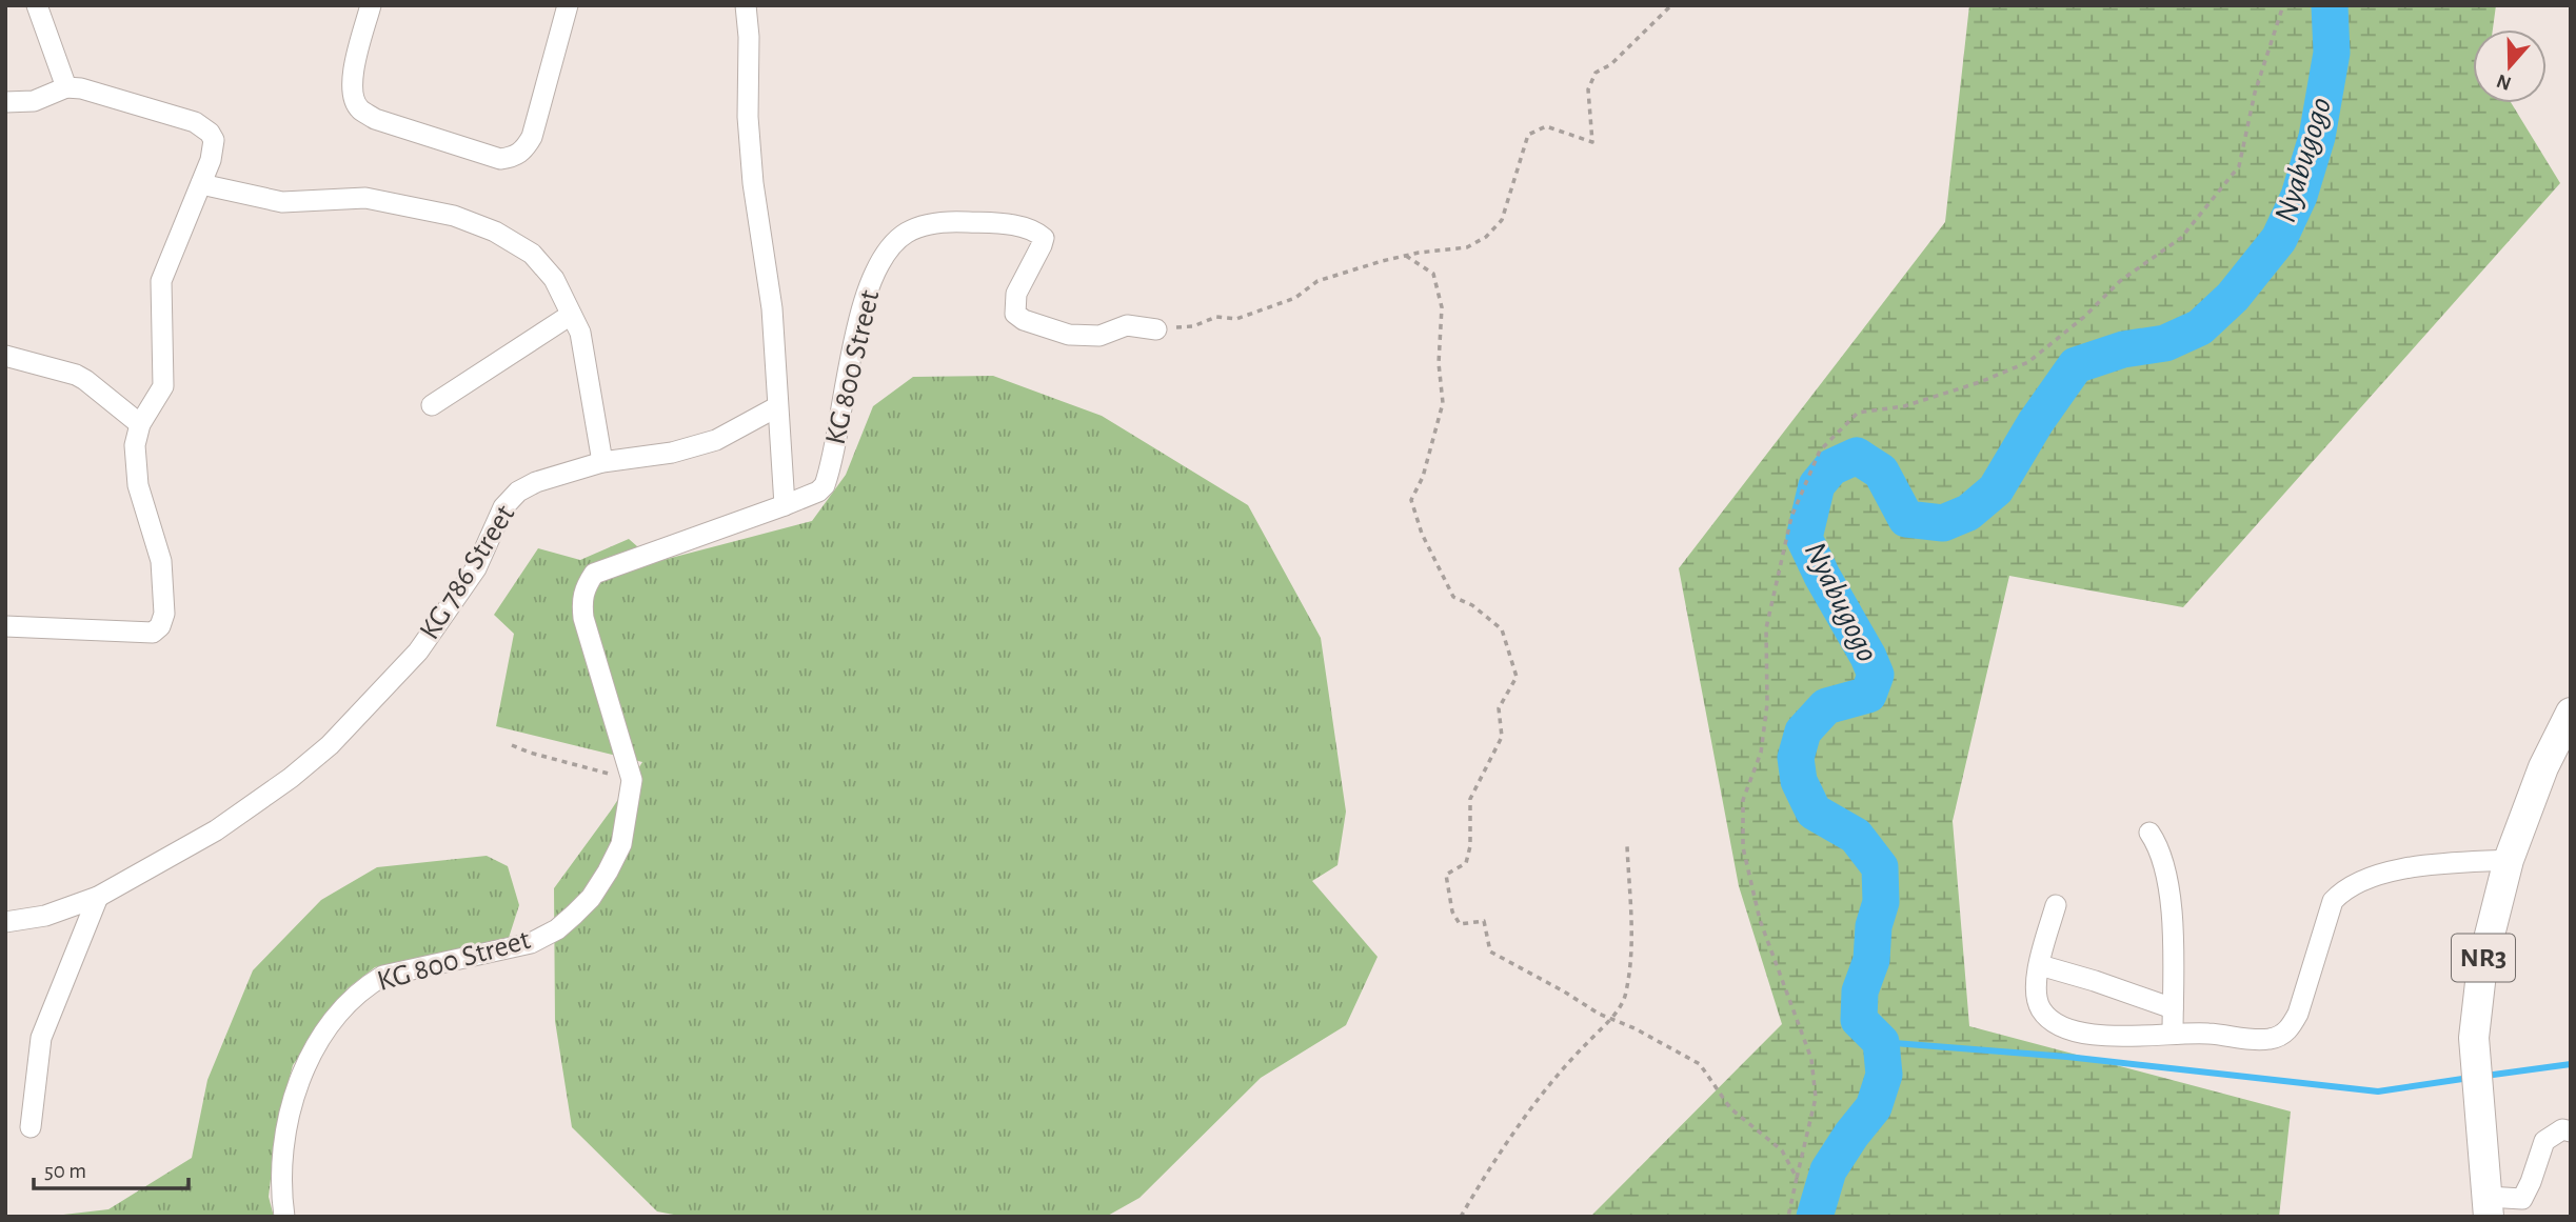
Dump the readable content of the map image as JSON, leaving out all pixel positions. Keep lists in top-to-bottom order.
{
  "streets": {
    "highway": ["NR3"],
    "street": ["KG 800 Street", "KG 786 Street"]
  },
  "crossings": [
    ["KG 800 Street", "KG 786 Street"]
  ],
  "water": ["Nyabugogo"],
  "scale_bar": "50 m",
  "north": "bottom"
}
